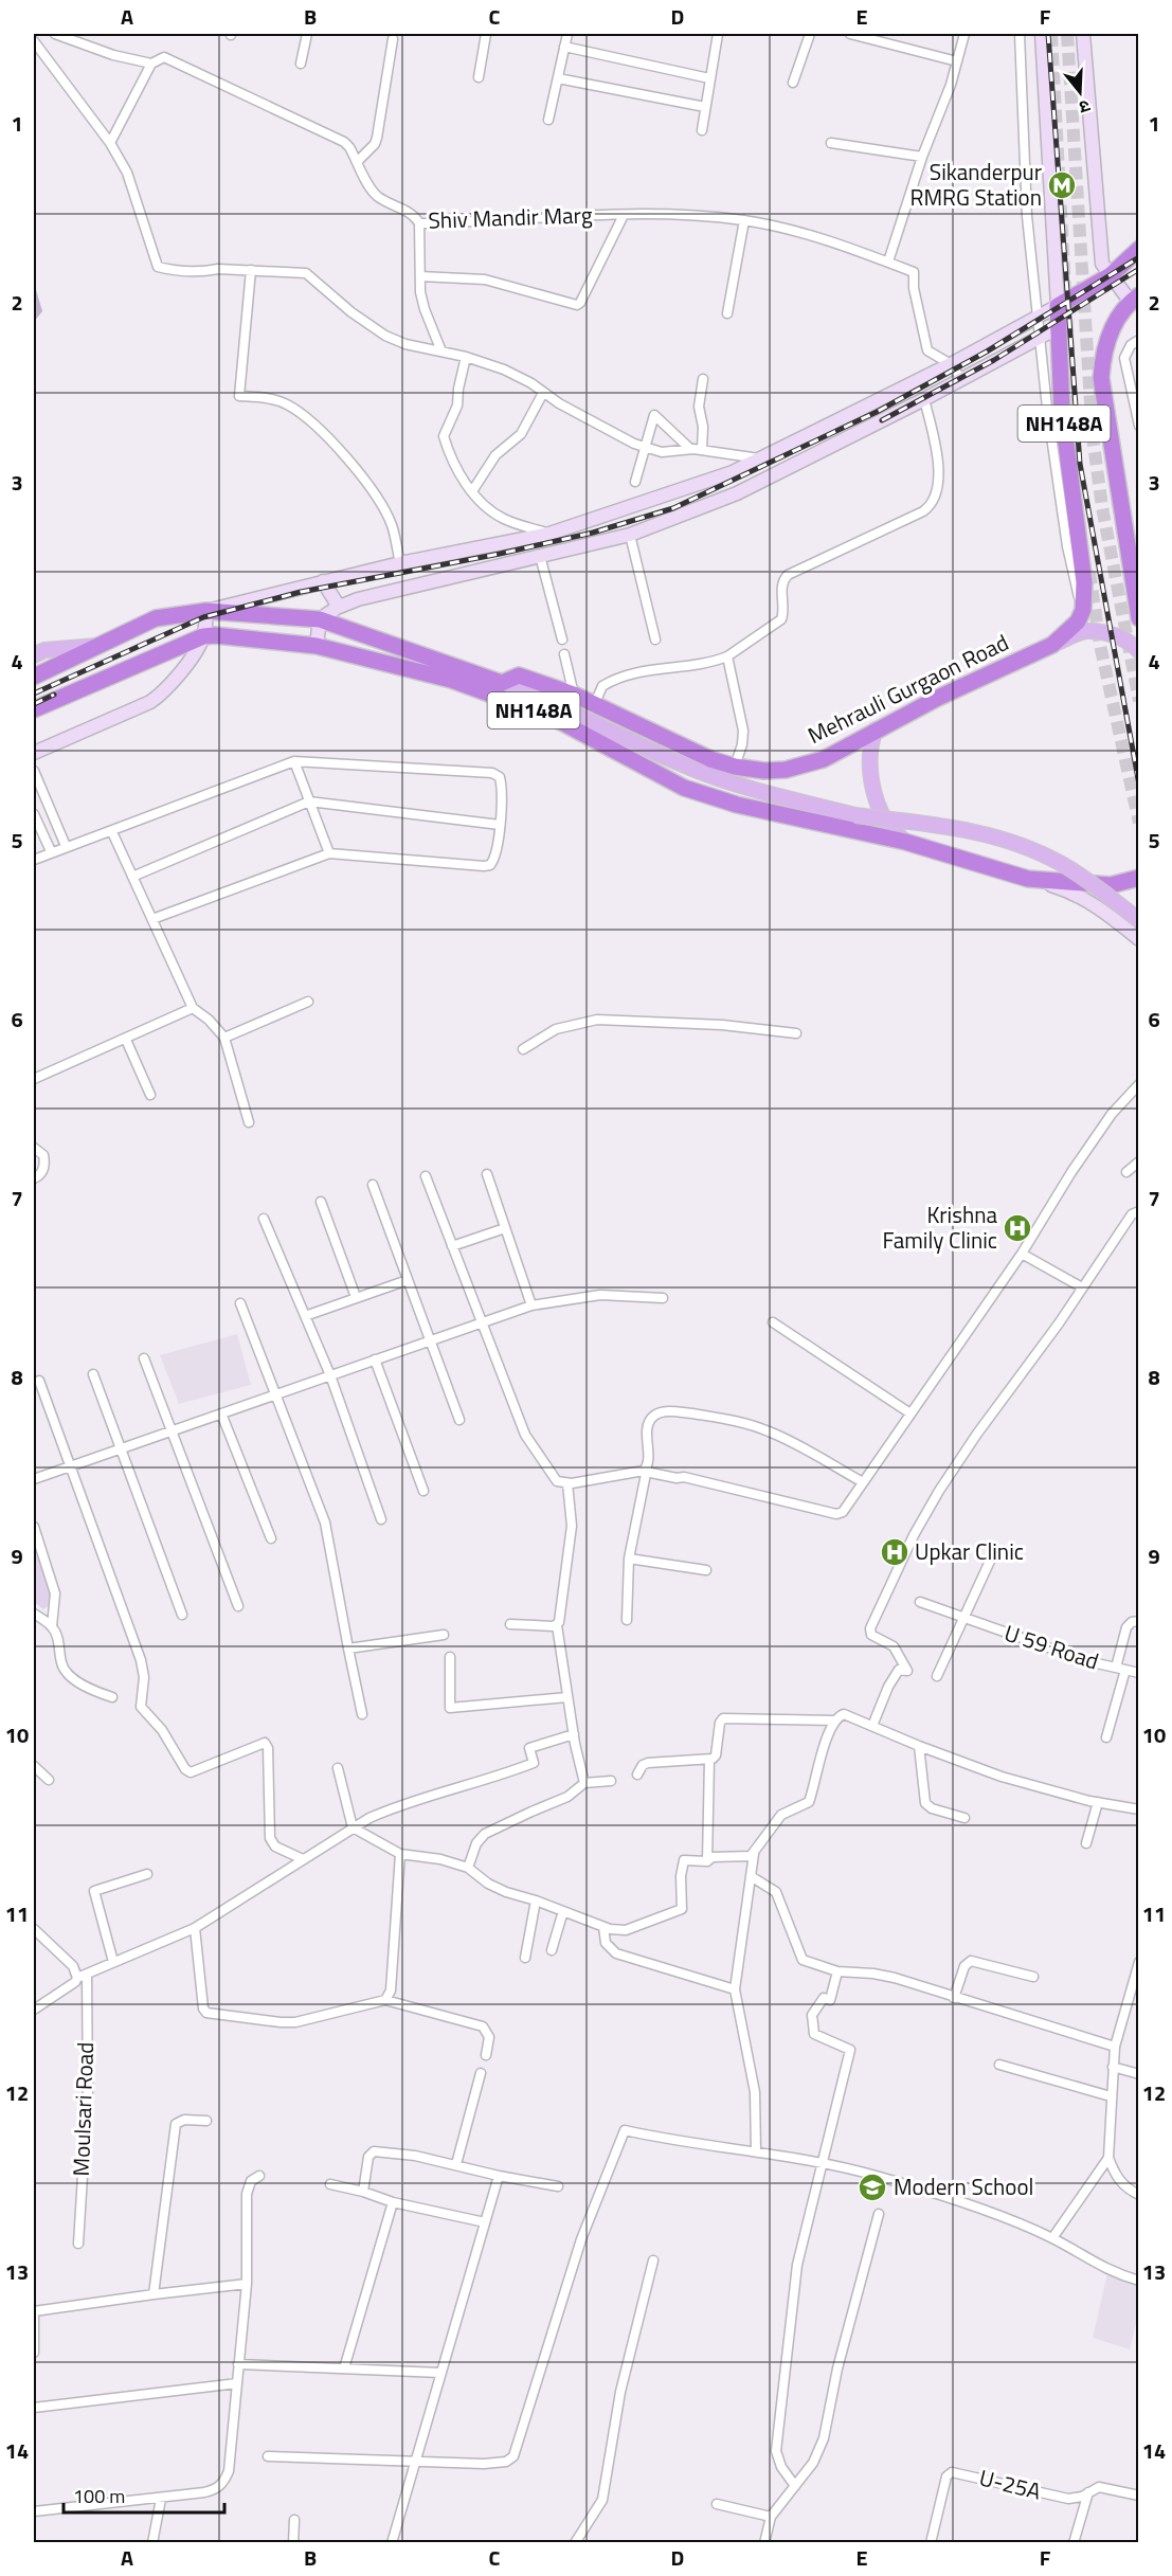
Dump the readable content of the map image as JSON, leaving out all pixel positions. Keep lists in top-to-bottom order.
{
  "streets": {
    "highway": ["NH148A", "Mehrauli Gurgaon Road"],
    "street": [
      "Shiv Mandir Marg",
      "U 59 Road",
      "Moulsari Road",
      "U-25A"
    ]
  },
  "crossings": [
    ["NH148A", "Mehrauli Gurgaon Road"]
  ],
  "places": {
    "metro station": ["Sikanderpur RMRG Station"],
    "hospital": ["Krishna Family Clinic", "Upkar Clinic"],
    "school or university": ["Modern School"]
  },
  "scale_bar": "100 m",
  "north": "bottom",
  "grid": {
    "columns": [
      "A",
      "B",
      "C",
      "D",
      "E",
      "F"
    ],
    "rows": [
      "1",
      "2",
      "3",
      "4",
      "5",
      "6",
      "7",
      "8",
      "9",
      "10",
      "11",
      "12",
      "13",
      "14"
    ]
  }
}
